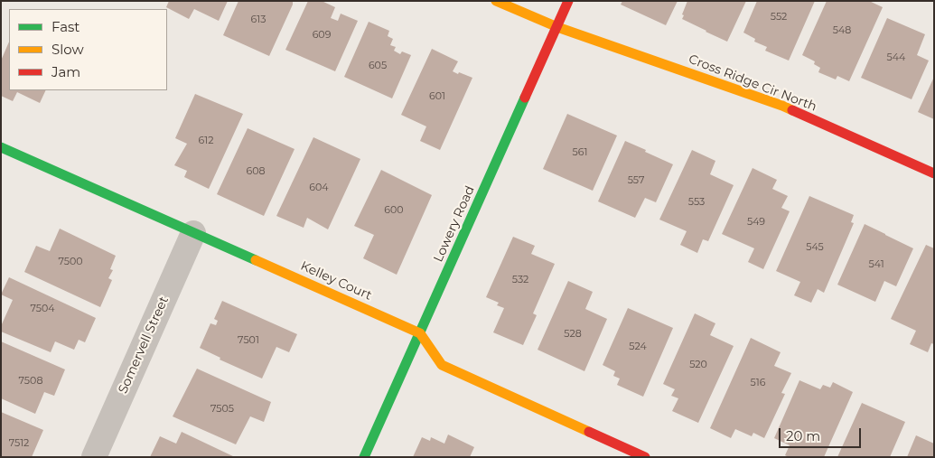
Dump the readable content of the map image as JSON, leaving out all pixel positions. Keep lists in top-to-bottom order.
{
  "streets": {
    "street": [
      "Cross Ridge Cir North",
      "Lowery Road",
      "Kelley Court",
      "Somervell Street"
    ]
  },
  "crossings": [
    ["Cross Ridge Cir North", "Lowery Road"],
    ["Lowery Road", "Kelley Court"],
    ["Kelley Court", "Somervell Street"]
  ],
  "house_numbers": [
    "552",
    "613",
    "548",
    "609",
    "544",
    "605",
    "601",
    "612",
    "561",
    "608",
    "557",
    "604",
    "553",
    "600",
    "549",
    "545",
    "7500",
    "541",
    "532",
    "7504",
    "528",
    "7501",
    "524",
    "520",
    "7508",
    "516",
    "7505",
    "7512"
  ],
  "legend": ["Fast", "Slow", "Jam"],
  "scale_bar": "20 m"
}
